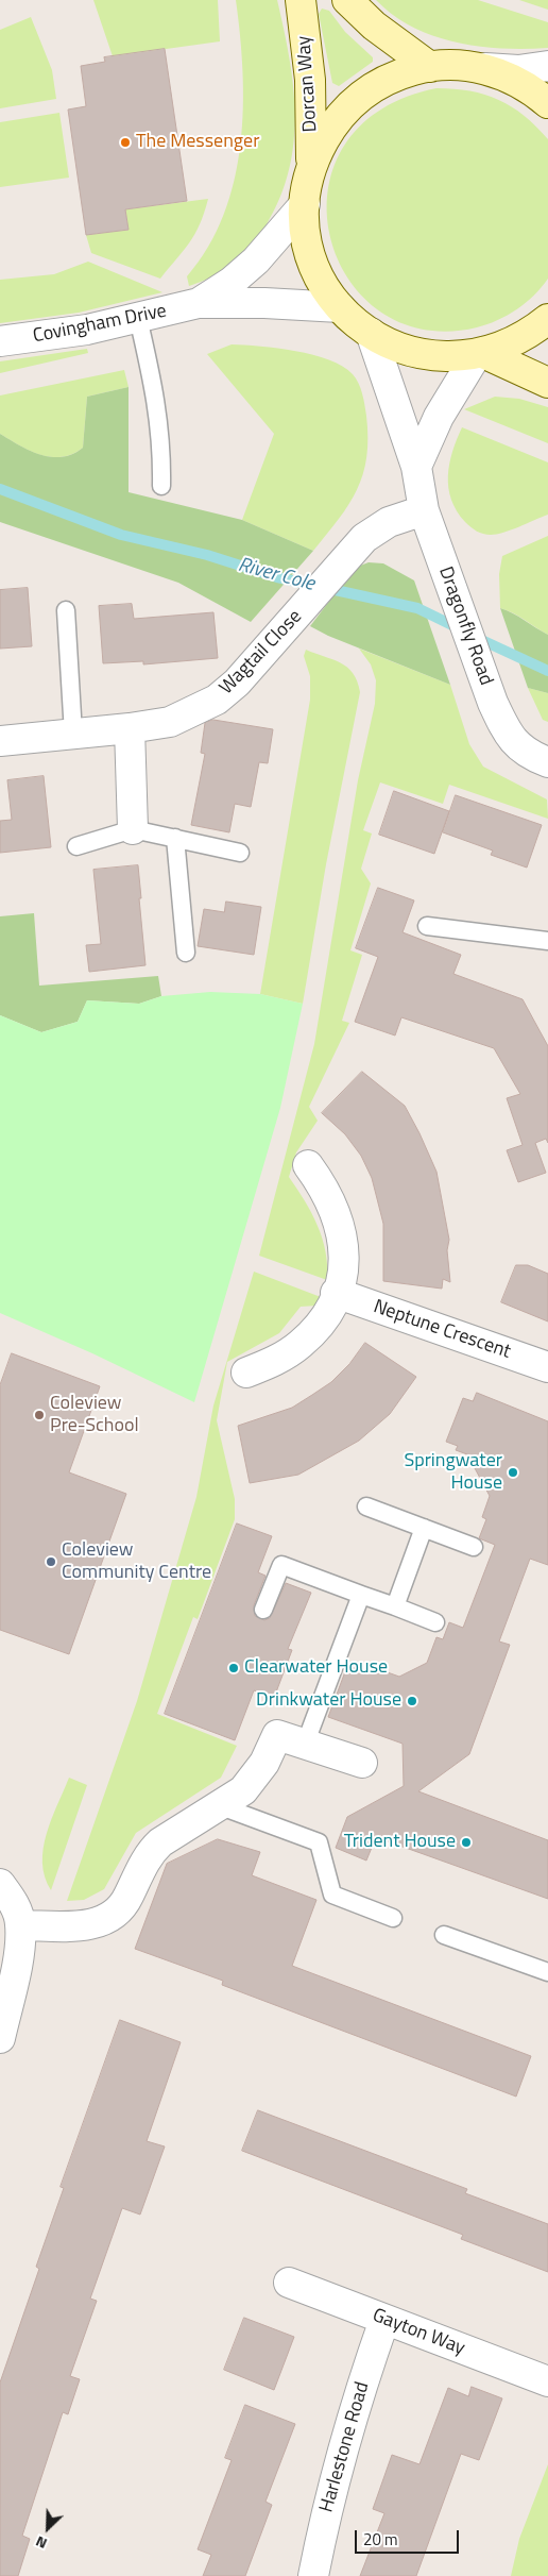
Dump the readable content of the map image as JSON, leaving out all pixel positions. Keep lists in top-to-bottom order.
{
  "streets": {
    "main road": ["Dorcan Way"],
    "street": [
      "Covingham Drive",
      "Dragonfly Road",
      "Wagtail Close",
      "Neptune Crescent",
      "Gayton Way",
      "Harlestone Road"
    ]
  },
  "crossings": [
    ["Dragonfly Road", "Wagtail Close"],
    ["Gayton Way", "Harlestone Road"]
  ],
  "water": ["River Cole"],
  "places": [
    "The Messenger",
    "Coleview Pre-School",
    "Springwater House",
    "Coleview Community Centre",
    "Clearwater House",
    "Drinkwater House",
    "Trident House"
  ],
  "scale_bar": "20 m",
  "north": "bottom left"
}
